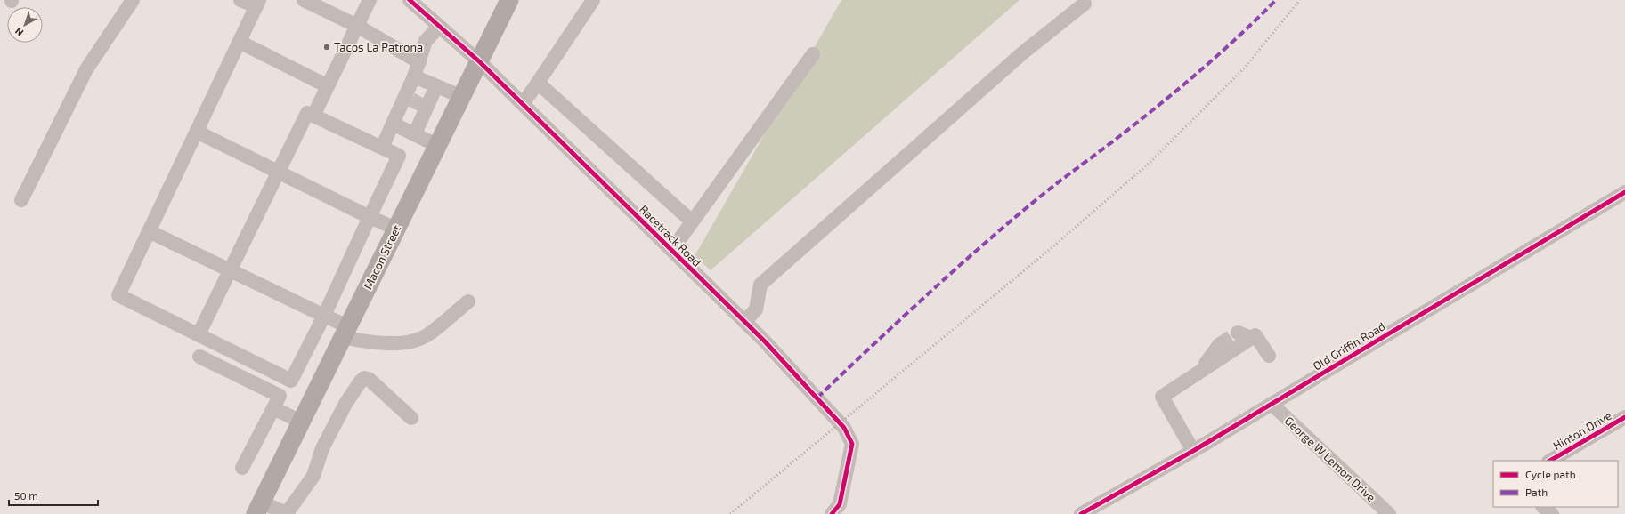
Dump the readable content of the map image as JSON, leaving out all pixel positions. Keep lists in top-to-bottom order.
{
  "streets": {
    "main road": ["Macon Street"],
    "street": [
      "Racetrack Road",
      "Old Griffin Road",
      "Hinton Drive",
      "George W Lemon Drive"
    ]
  },
  "crossings": [
    ["Racetrack Road", "Macon Street"],
    ["Old Griffin Road", "George W Lemon Drive"]
  ],
  "places": ["Tacos La Patrona"],
  "legend": ["Cycle path", "Path"],
  "scale_bar": "50 m",
  "north": "bottom left"
}
